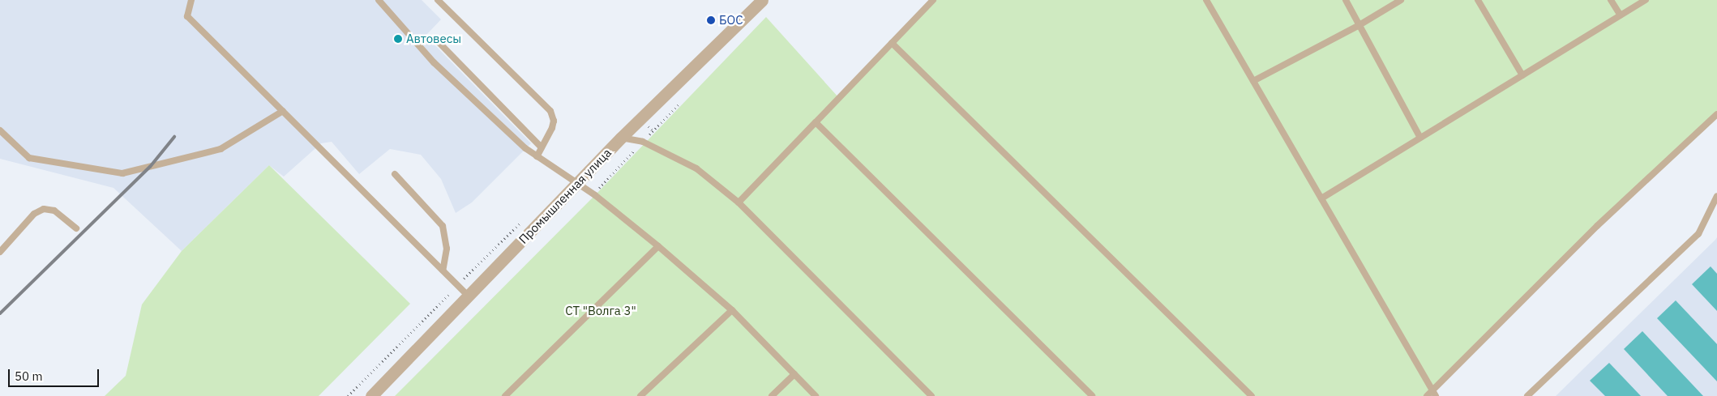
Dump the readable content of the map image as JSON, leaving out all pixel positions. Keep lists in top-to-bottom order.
{
  "streets": {
    "street": ["Промышленная улица"]
  },
  "parks": ["СТ \"Волга 3\""],
  "places": ["БОС", "Автовесы"],
  "scale_bar": "50 m"
}
